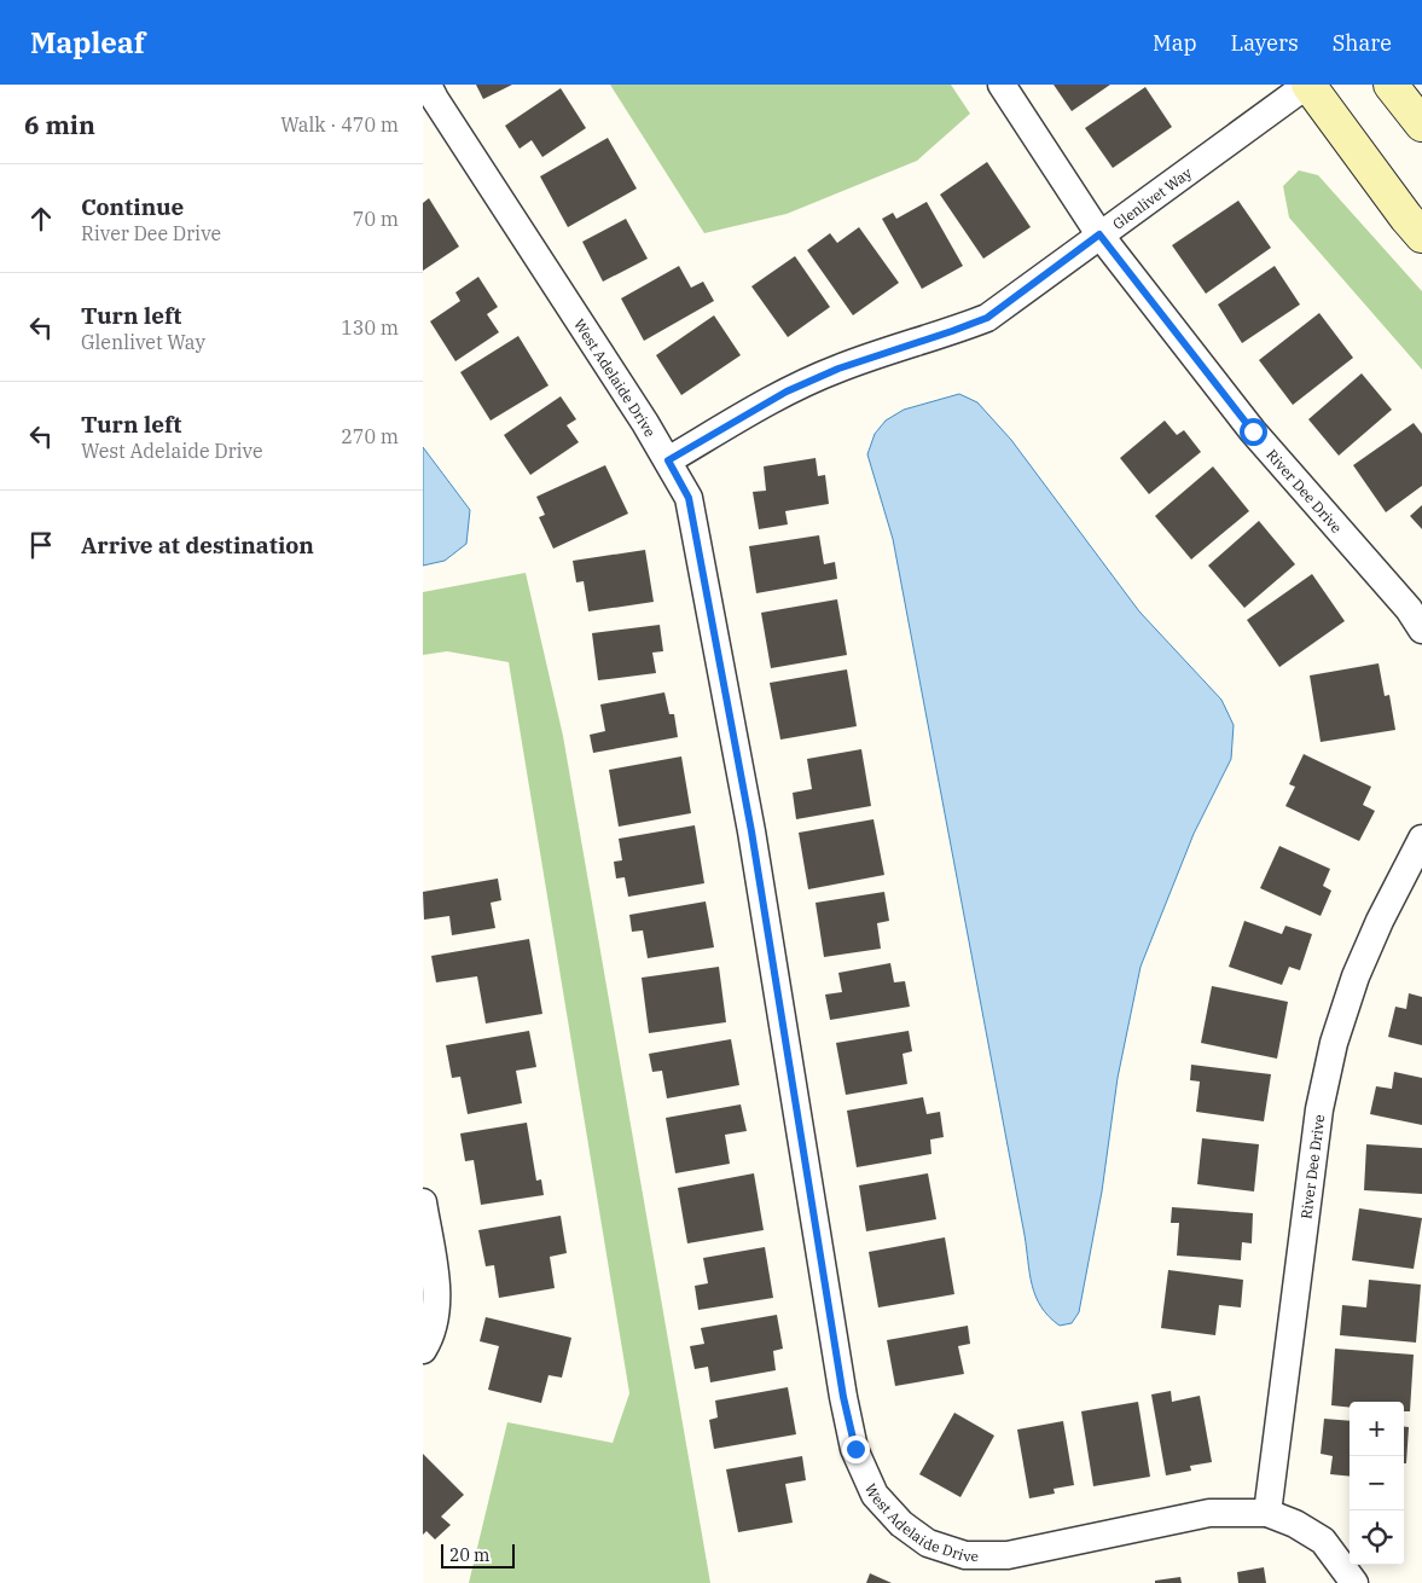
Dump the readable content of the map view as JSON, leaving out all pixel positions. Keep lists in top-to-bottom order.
{
  "streets": {
    "street": ["Glenlivet Way", "West Adelaide Drive", "River Dee Drive"]
  },
  "crossings": [
    ["Glenlivet Way", "West Adelaide Drive"],
    ["Glenlivet Way", "River Dee Drive"],
    ["West Adelaide Drive", "River Dee Drive"]
  ],
  "scale_bar": "20 m",
  "page": {
    "header": "Mapleaf",
    "nav": ["Map", "Layers", "Share"],
    "heading": ["6 min", "Walk · 470 m"],
    "list": [
      ["Continue", "River Dee Drive", "70 m"],
      ["Turn left", "Glenlivet Way", "130 m"],
      ["Turn left", "West Adelaide Drive", "270 m"],
      "Arrive at destination"
    ],
    "map_buttons": ["+", "−"],
    "scale": "20 m"
  }
}
